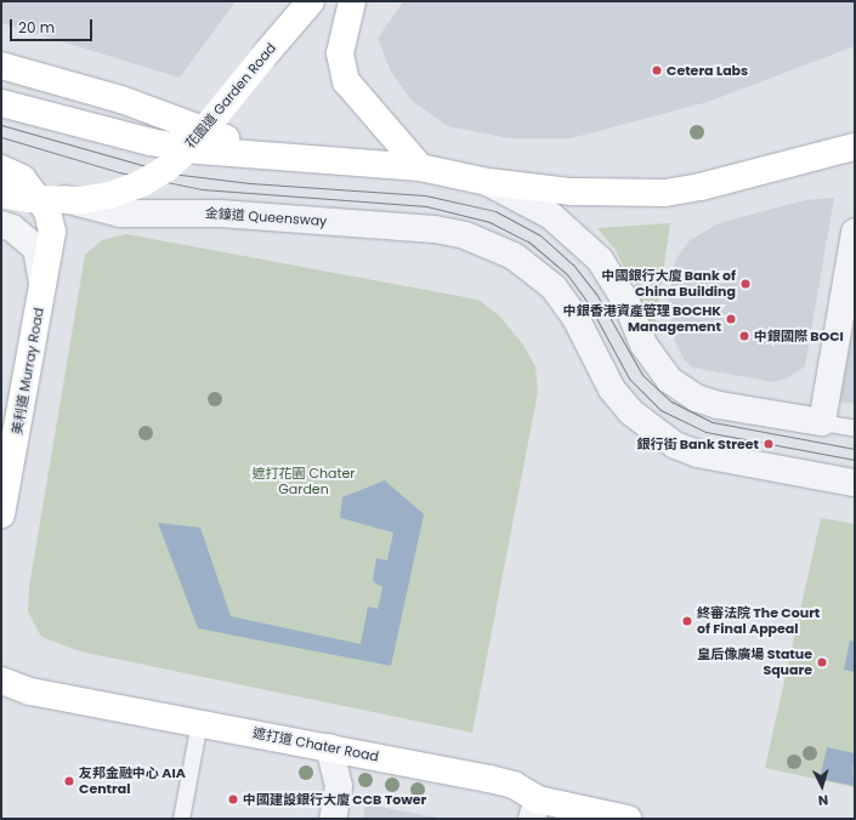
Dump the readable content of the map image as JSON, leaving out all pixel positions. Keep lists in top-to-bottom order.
{
  "streets": {
    "main road": ["花園道 Garden Road", "美利道 Murray Road", "遮打道 Chater Road"],
    "street": ["金鐘道 Queensway"]
  },
  "crossings": [
    ["花園道 Garden Road", "金鐘道 Queensway"],
    ["花園道 Garden Road", "美利道 Murray Road"],
    ["金鐘道 Queensway", "美利道 Murray Road"]
  ],
  "parks": ["遮打花園 Chater Garden"],
  "places": [
    "Cetera Labs",
    "中國銀行大廈 Bank of China Building",
    "中銀香港資產管理 BOCHK Management",
    "中銀國際 BOCI",
    "銀行街 Bank Street",
    "終審法院 The Court of Final Appeal",
    "皇后像廣場 Statue Square",
    "友邦金融中心 AIA Central",
    "中國建設銀行大廈 CCB Tower"
  ],
  "scale_bar": "20 m",
  "north": "bottom"
}
